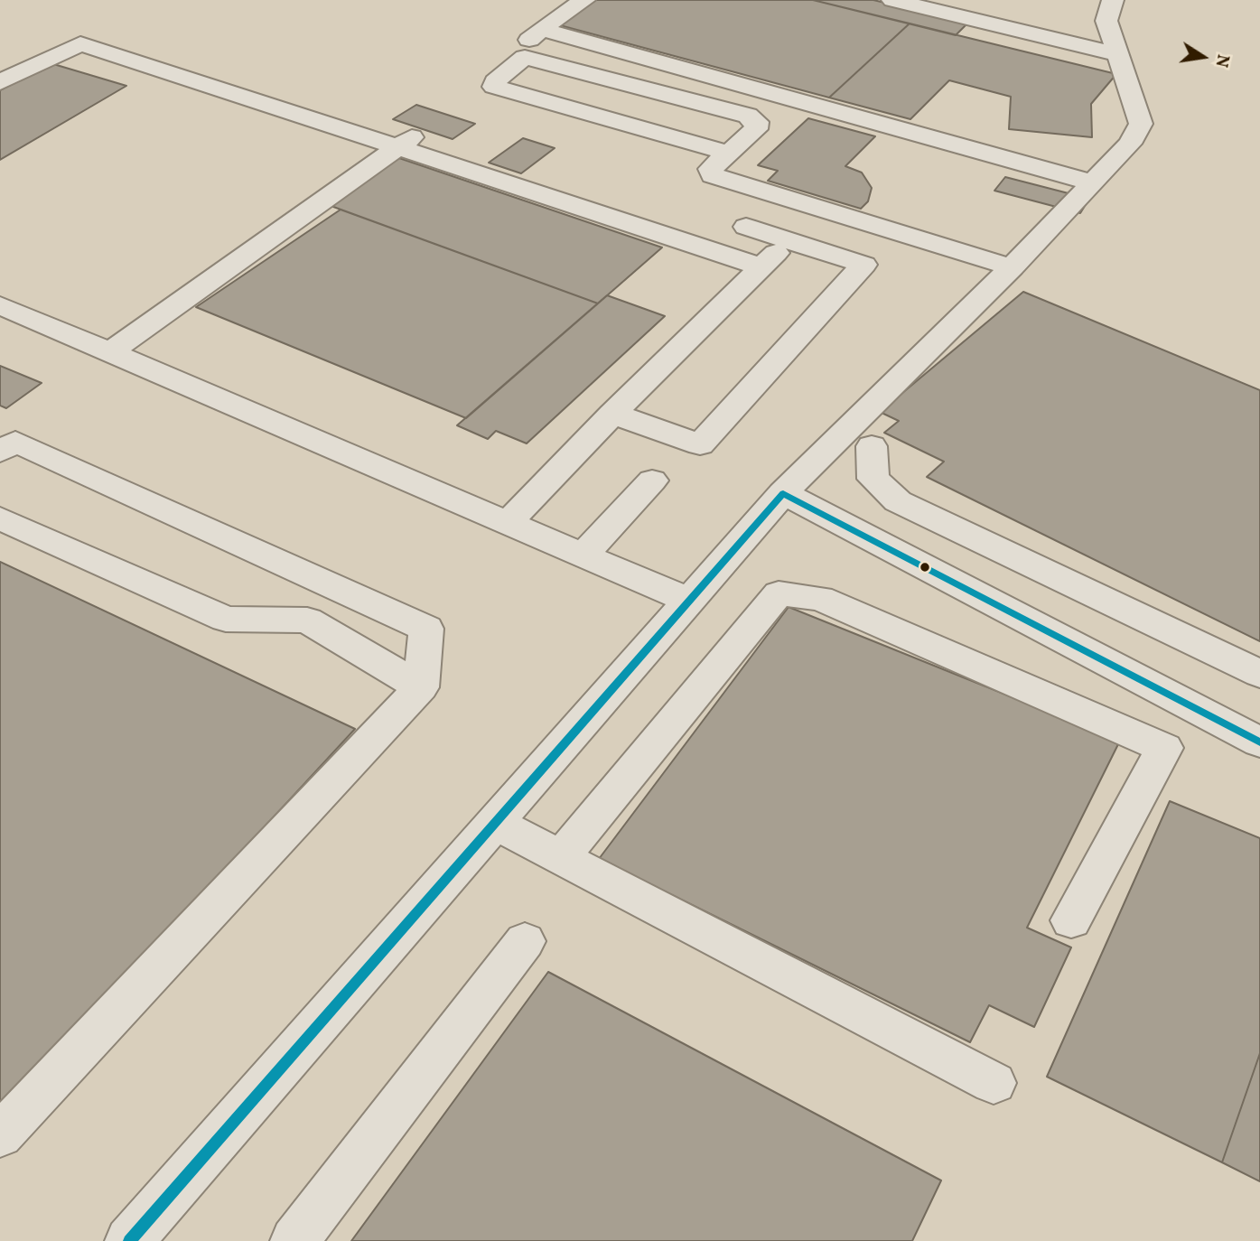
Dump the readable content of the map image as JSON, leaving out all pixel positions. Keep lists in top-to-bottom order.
{
  "north": "right"
}
